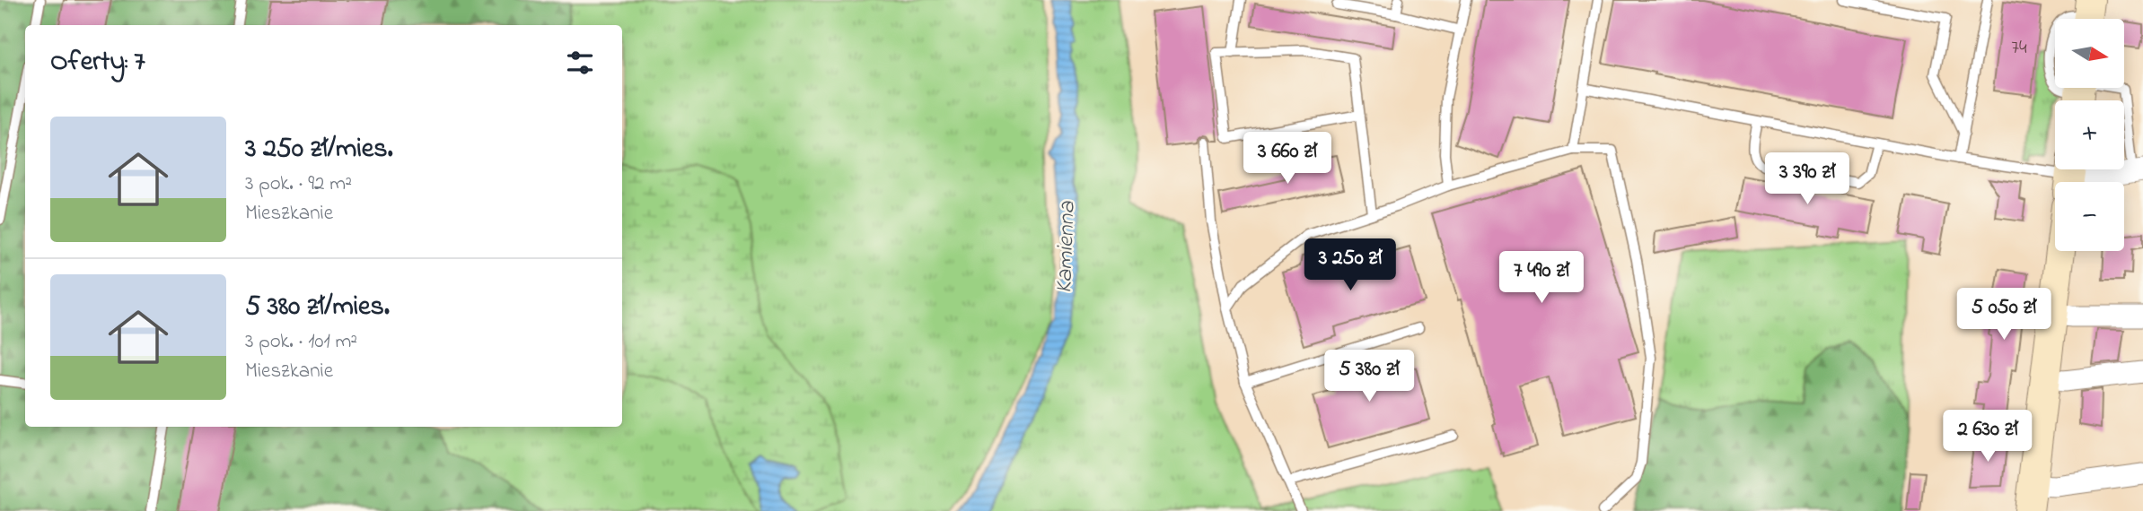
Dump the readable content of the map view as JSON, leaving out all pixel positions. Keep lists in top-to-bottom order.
{
  "water": ["Kamienna"],
  "house_numbers": ["74"],
  "north": "right",
  "page": {
    "map_buttons": ["+", "−"],
    "heading": "Oferty: 7",
    "list": [
      {
        "name": "3 250 zł/mies.",
        "note": "3 pok. · 92 m² · Mieszkanie"
      },
      {
        "name": "5 380 zł/mies.",
        "note": "3 pok. · 101 m² · Mieszkanie"
      }
    ],
    "price": [
      "3 660 zł",
      "3 390 zł",
      "3 250 zł",
      "7 490 zł",
      "5 050 zł",
      "5 380 zł",
      "2 630 zł"
    ]
  }
}
